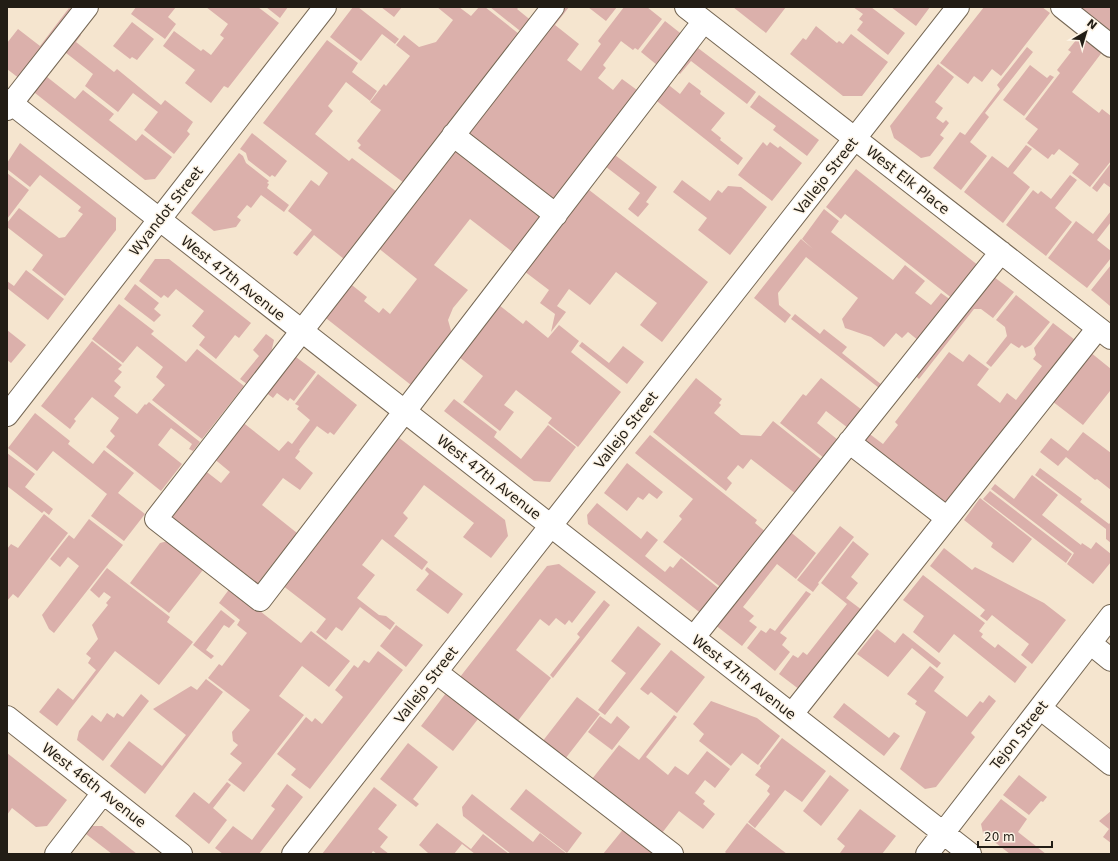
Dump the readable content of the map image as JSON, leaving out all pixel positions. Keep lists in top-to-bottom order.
{
  "streets": {
    "street": [
      "Vallejo Street",
      "West Elk Place",
      "Wyandot Street",
      "West 47th Avenue",
      "Tejon Street",
      "West 46th Avenue"
    ]
  },
  "crossings": [
    ["Vallejo Street", "West Elk Place"],
    ["Vallejo Street", "West 47th Avenue"],
    ["Wyandot Street", "West 47th Avenue"],
    ["West 47th Avenue", "Tejon Street"]
  ],
  "scale_bar": "20 m",
  "north": "top right"
}
